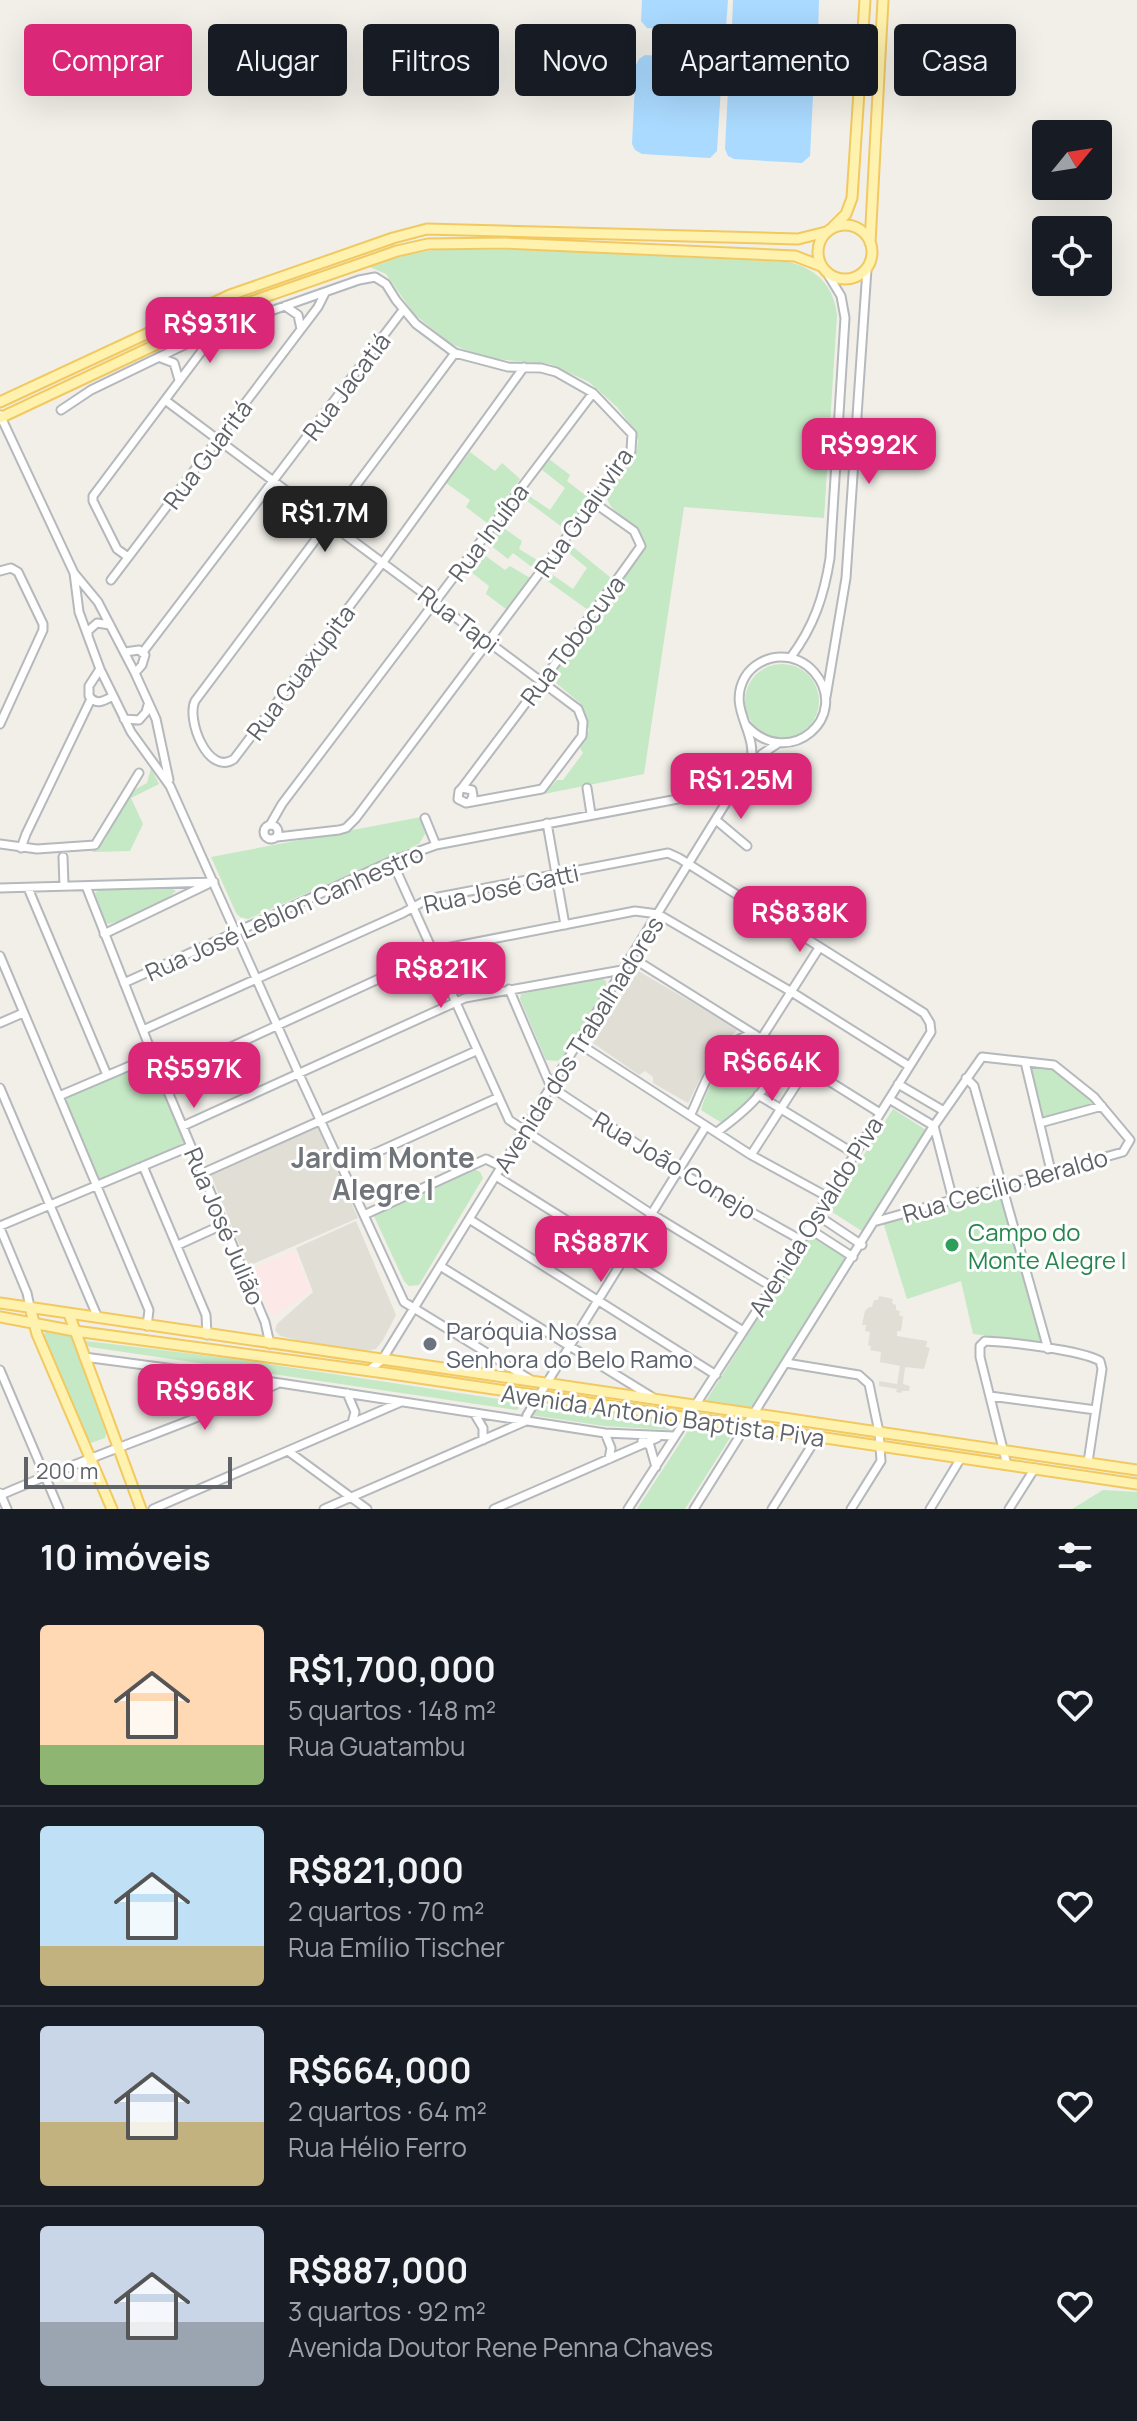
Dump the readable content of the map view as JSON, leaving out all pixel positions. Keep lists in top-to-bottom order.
{
  "streets": {
    "main road": ["Avenida Antonio Baptista Piva"],
    "street": [
      "Rua Jacatiá",
      "Rua Guaritá",
      "Rua Guaiuvira",
      "Rua Inuíba",
      "Rua Tapi",
      "Rua Tobocuva",
      "Rua Guaxupita",
      "Rua José Gatti",
      "Rua José Leblon Canhestro",
      "Avenida dos Trabalhadores",
      "Rua João Conejo",
      "Rua Cecílio Beraldo",
      "Avenida Osvaldo Piva",
      "Rua José Julião"
    ]
  },
  "crossings": [
    ["Rua Jacatiá", "Rua Guaiuvira"],
    ["Rua Jacatiá", "Rua Tapi"],
    ["Rua Guaritá", "Rua Guaiuvira"],
    ["Rua Guaritá", "Rua Tapi"],
    ["Rua Guaiuvira", "Rua Inuíba"],
    ["Rua Guaiuvira", "Rua Tapi"],
    ["Rua Guaiuvira", "Rua Tobocuva"],
    ["Rua Guaiuvira", "Rua Guaxupita"],
    ["Rua Inuíba", "Rua Tapi"],
    ["Rua Tapi", "Rua Tobocuva"],
    ["Rua Tapi", "Rua Guaxupita"],
    ["Rua José Gatti", "Avenida dos Trabalhadores"],
    ["Rua José Gatti", "Avenida Osvaldo Piva"],
    ["Rua José Gatti", "Rua José Julião"],
    ["Rua José Leblon Canhestro", "Avenida dos Trabalhadores"],
    ["Rua José Leblon Canhestro", "Rua José Julião"],
    ["Avenida dos Trabalhadores", "Rua João Conejo"],
    ["Avenida dos Trabalhadores", "Avenida Antonio Baptista Piva"],
    ["Rua João Conejo", "Avenida Osvaldo Piva"],
    ["Avenida Osvaldo Piva", "Avenida Antonio Baptista Piva"],
    ["Rua José Julião", "Avenida Antonio Baptista Piva"]
  ],
  "districts": ["Jardim Monte Alegre I"],
  "places": ["Campo do Monte Alegre l", "Paróquia Nossa Senhora do Belo Ramo"],
  "scale_bar": "200 m",
  "north": "top right",
  "page": {
    "chip": [
      "Comprar",
      "Alugar",
      "Filtros",
      "Novo",
      "Apartamento",
      "Casa"
    ],
    "price": [
      "R$931K",
      "R$992K",
      "R$1.7M",
      "R$1.25M",
      "R$838K",
      "R$821K",
      "R$664K",
      "R$597K",
      "R$887K",
      "R$968K"
    ],
    "scale": "200 m",
    "heading": "10 imóveis",
    "list": [
      {
        "name": "R$1,700,000",
        "note": "5 quartos · 148 m² · Rua Guatambu"
      },
      {
        "name": "R$821,000",
        "note": "2 quartos · 70 m² · Rua Emílio Tischer"
      },
      {
        "name": "R$664,000",
        "note": "2 quartos · 64 m² · Rua Hélio Ferro"
      },
      {
        "name": "R$887,000",
        "note": "3 quartos · 92 m² · Avenida Doutor Rene Penna Chaves"
      }
    ]
  }
}
